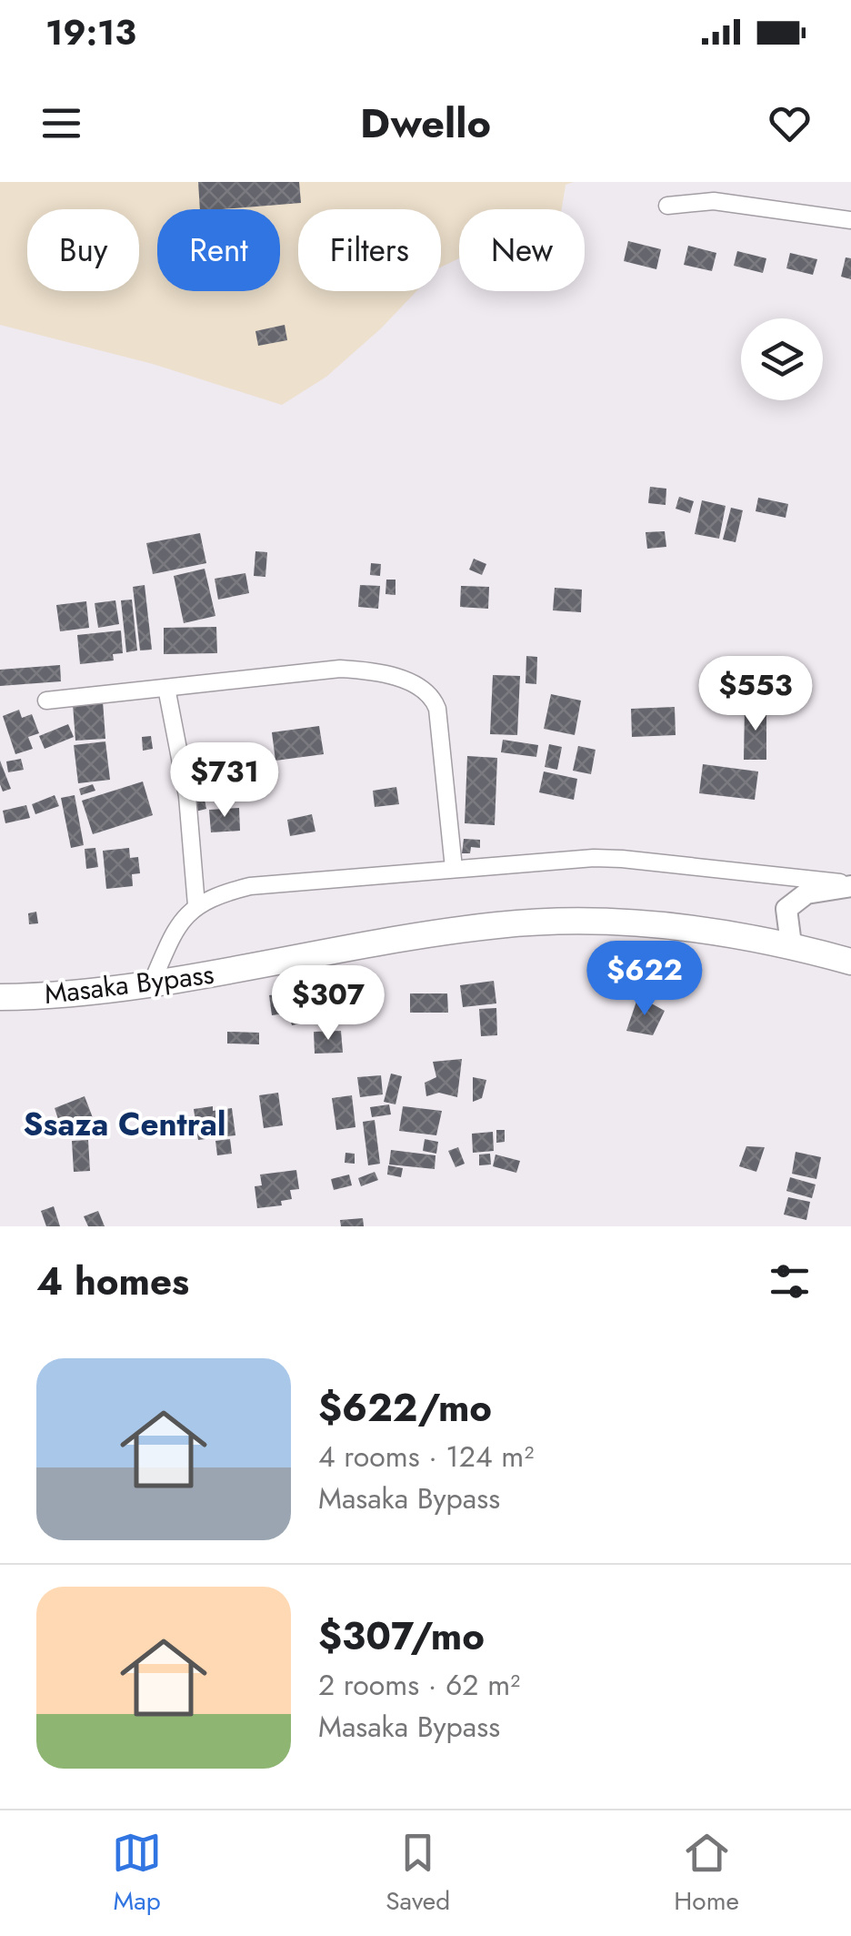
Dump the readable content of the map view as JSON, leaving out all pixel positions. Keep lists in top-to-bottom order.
{
  "streets": {
    "highway": ["Masaka Bypass"]
  },
  "districts": ["Ssaza Central"],
  "page": {
    "status": "19:13",
    "header": "Dwello",
    "chip": [
      "Buy",
      "Rent",
      "Filters",
      "New"
    ],
    "price": [
      "$553",
      "$731",
      "$622",
      "$307"
    ],
    "heading": "4 homes",
    "list": [
      {
        "name": "$622/mo",
        "note": "4 rooms · 124 m² · Masaka Bypass"
      },
      {
        "name": "$307/mo",
        "note": "2 rooms · 62 m² · Masaka Bypass"
      }
    ],
    "tabs": ["Map", "Saved", "Home"]
  }
}
